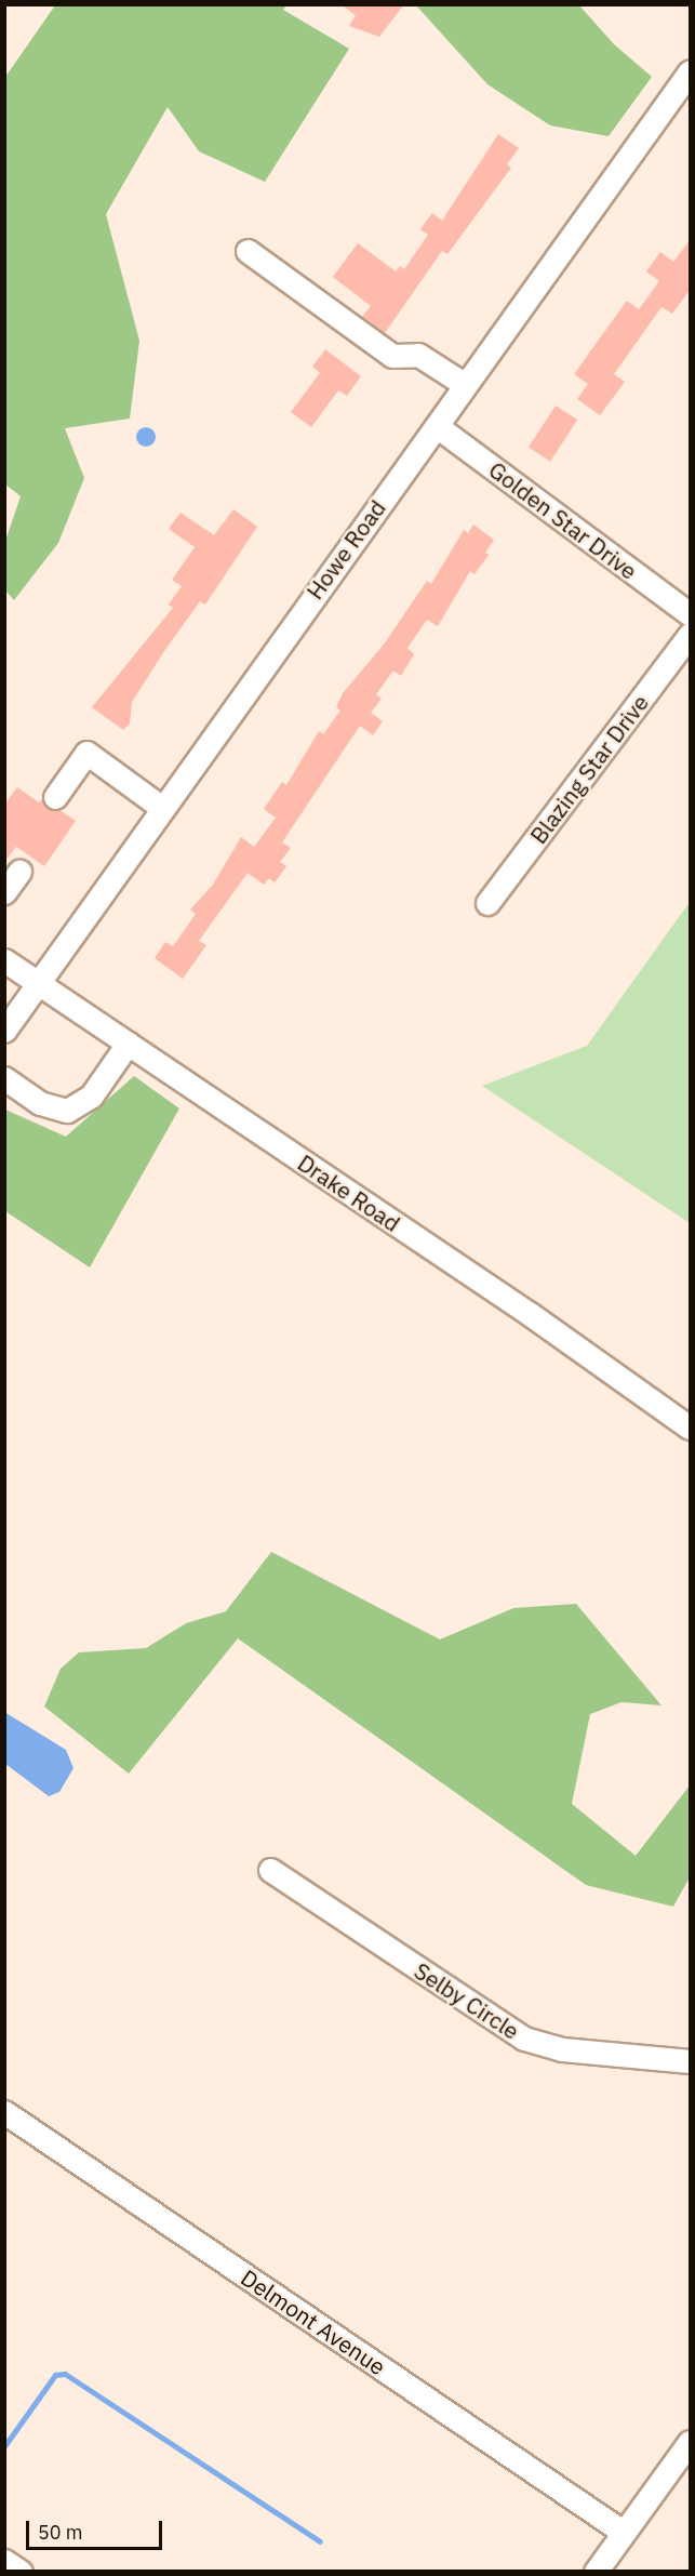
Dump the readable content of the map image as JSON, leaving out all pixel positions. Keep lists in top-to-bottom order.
{
  "streets": {
    "street": [
      "Golden Star Drive",
      "Howe Road",
      "Blazing Star Drive",
      "Drake Road",
      "Selby Circle",
      "Delmont Avenue"
    ]
  },
  "crossings": [
    ["Golden Star Drive", "Howe Road"],
    ["Howe Road", "Drake Road"]
  ],
  "scale_bar": "50 m"
}
